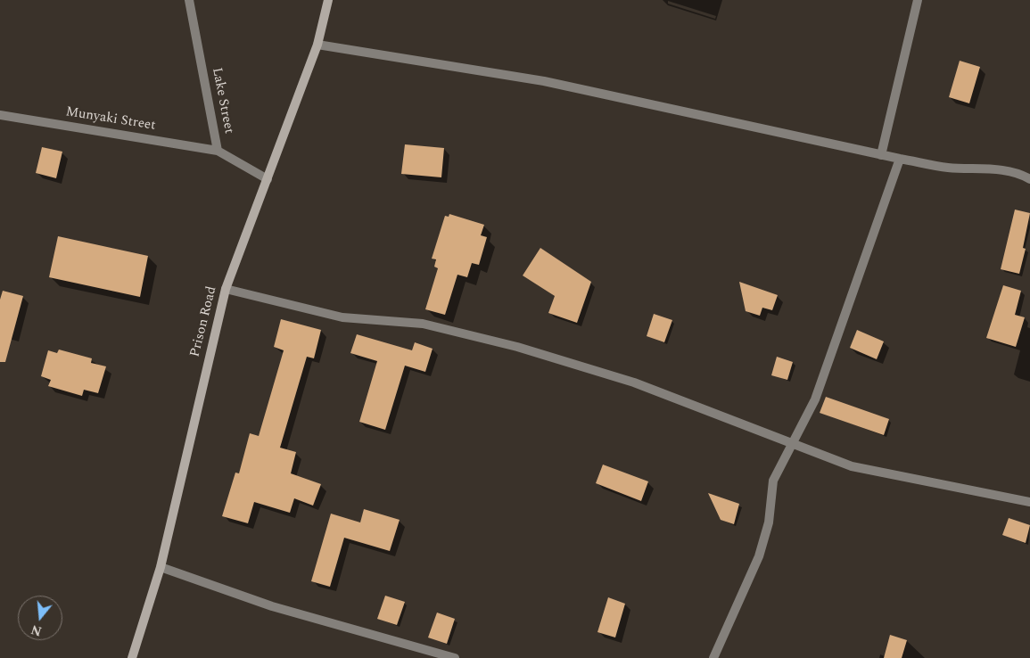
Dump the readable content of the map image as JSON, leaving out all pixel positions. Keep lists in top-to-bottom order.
{
  "streets": {
    "street": ["Lake Street", "Munyaki Street", "Prison Road"]
  },
  "crossings": [
    ["Lake Street", "Munyaki Street"],
    ["Lake Street", "Prison Road"]
  ],
  "north": "bottom"
}
